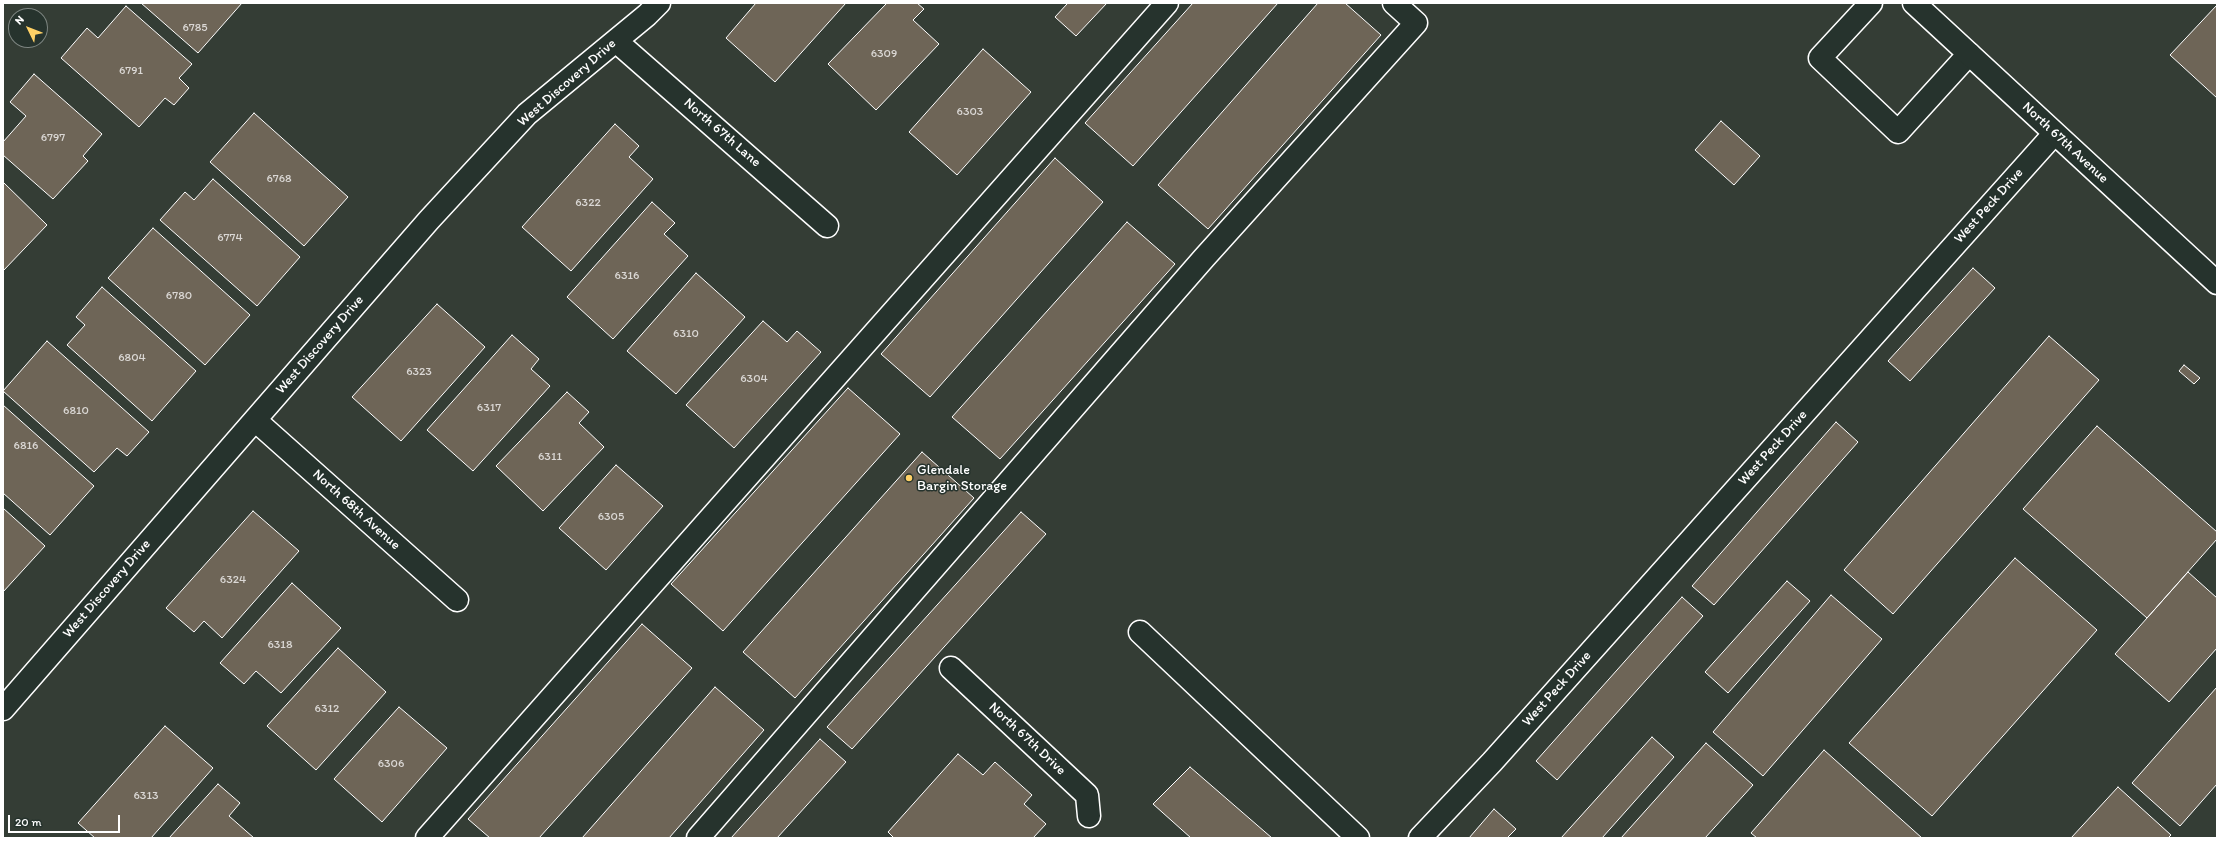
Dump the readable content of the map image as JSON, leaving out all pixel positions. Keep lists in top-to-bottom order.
{
  "streets": {
    "street": [
      "West Discovery Drive",
      "North 67th Lane",
      "North 67th Avenue",
      "West Peck Drive",
      "North 68th Avenue",
      "North 67th Drive"
    ]
  },
  "crossings": [
    ["West Discovery Drive", "North 67th Lane"],
    ["West Discovery Drive", "North 68th Avenue"],
    ["North 67th Avenue", "West Peck Drive"]
  ],
  "places": ["Glendale Bargin Storage"],
  "house_numbers": [
    "6785",
    "6309",
    "6791",
    "6303",
    "6797",
    "6768",
    "6322",
    "6774",
    "6316",
    "6780",
    "6310",
    "6804",
    "6323",
    "6304",
    "6317",
    "6810",
    "6816",
    "6311",
    "6305",
    "6324",
    "6318",
    "6312",
    "6306",
    "6313"
  ],
  "scale_bar": "20 m",
  "north": "top left"
}
